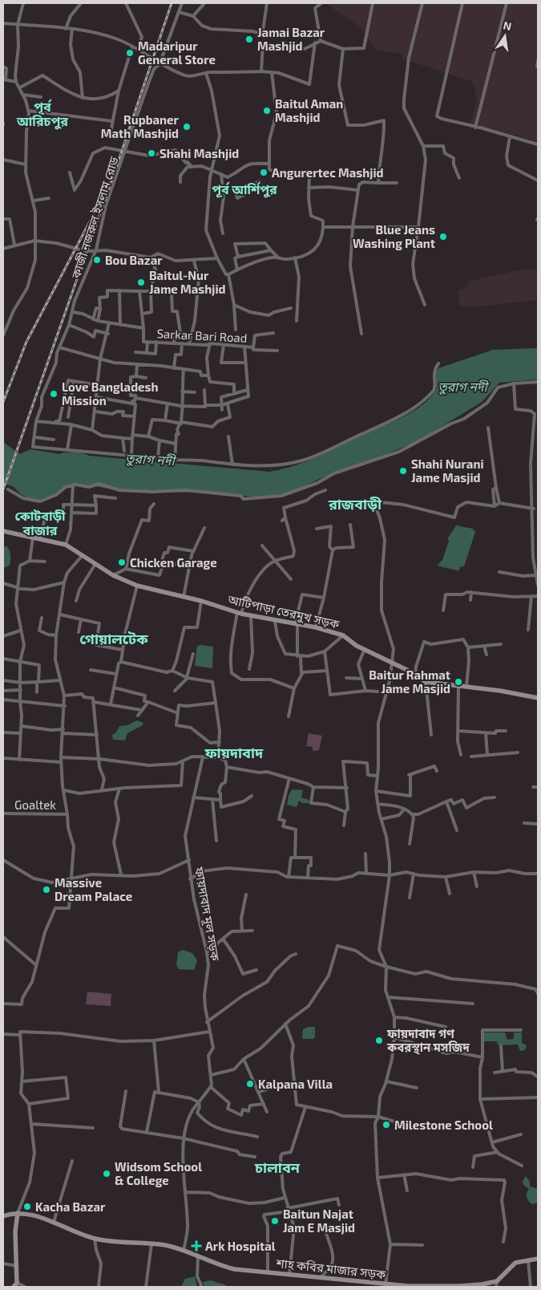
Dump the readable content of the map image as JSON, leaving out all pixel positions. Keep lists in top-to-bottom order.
{
  "streets": {
    "main road": ["আটিপাড়া তেরমুখ সড়ক", "শাহ কবির মাজার সড়ক"],
    "street": [
      "কাজী নজরুল ইসলাম রোড",
      "Sarkar Bari Road",
      "Goaltek",
      "ফায়দাবাদ মূল সড়ক"
    ]
  },
  "crossings": [
    ["কাজী নজরুল ইসলাম রোড", "Sarkar Bari Road"]
  ],
  "districts": [
    "পূর্ব আরিচপুর",
    "পূর্ব আর্শিপুর",
    "রাজবাড়ী",
    "কোটবাড়ী বাজার",
    "গোয়ালটেক",
    "ফায়দাবাদ",
    "চালাবন"
  ],
  "water": ["তুরাগ নদী"],
  "places": {
    "other": [
      "Jamai Bazar Mashjid",
      "Madaripur General Store",
      "Baitul Aman Mashjid",
      "Rupbaner Math Mashjid",
      "Shahi Mashjid",
      "Angurertec Mashjid",
      "Blue Jeans Washing Plant",
      "Bou Bazar",
      "Baitul-Nur Jame Mashjid",
      "Love Bangladesh Mission",
      "Shahi Nurani Jame Masjid",
      "Chicken Garage",
      "Baitur Rahmat Jame Masjid",
      "Massive Dream Palace",
      "ফায়দাবাদ গণ কবরস্থান মসজিদ",
      "Kalpana Villa",
      "Milestone School",
      "Widsom School & College",
      "Kacha Bazar",
      "Baitun Najat Jam E Masjid"
    ],
    "health": ["Ark Hospital"]
  },
  "north": "top"
}
